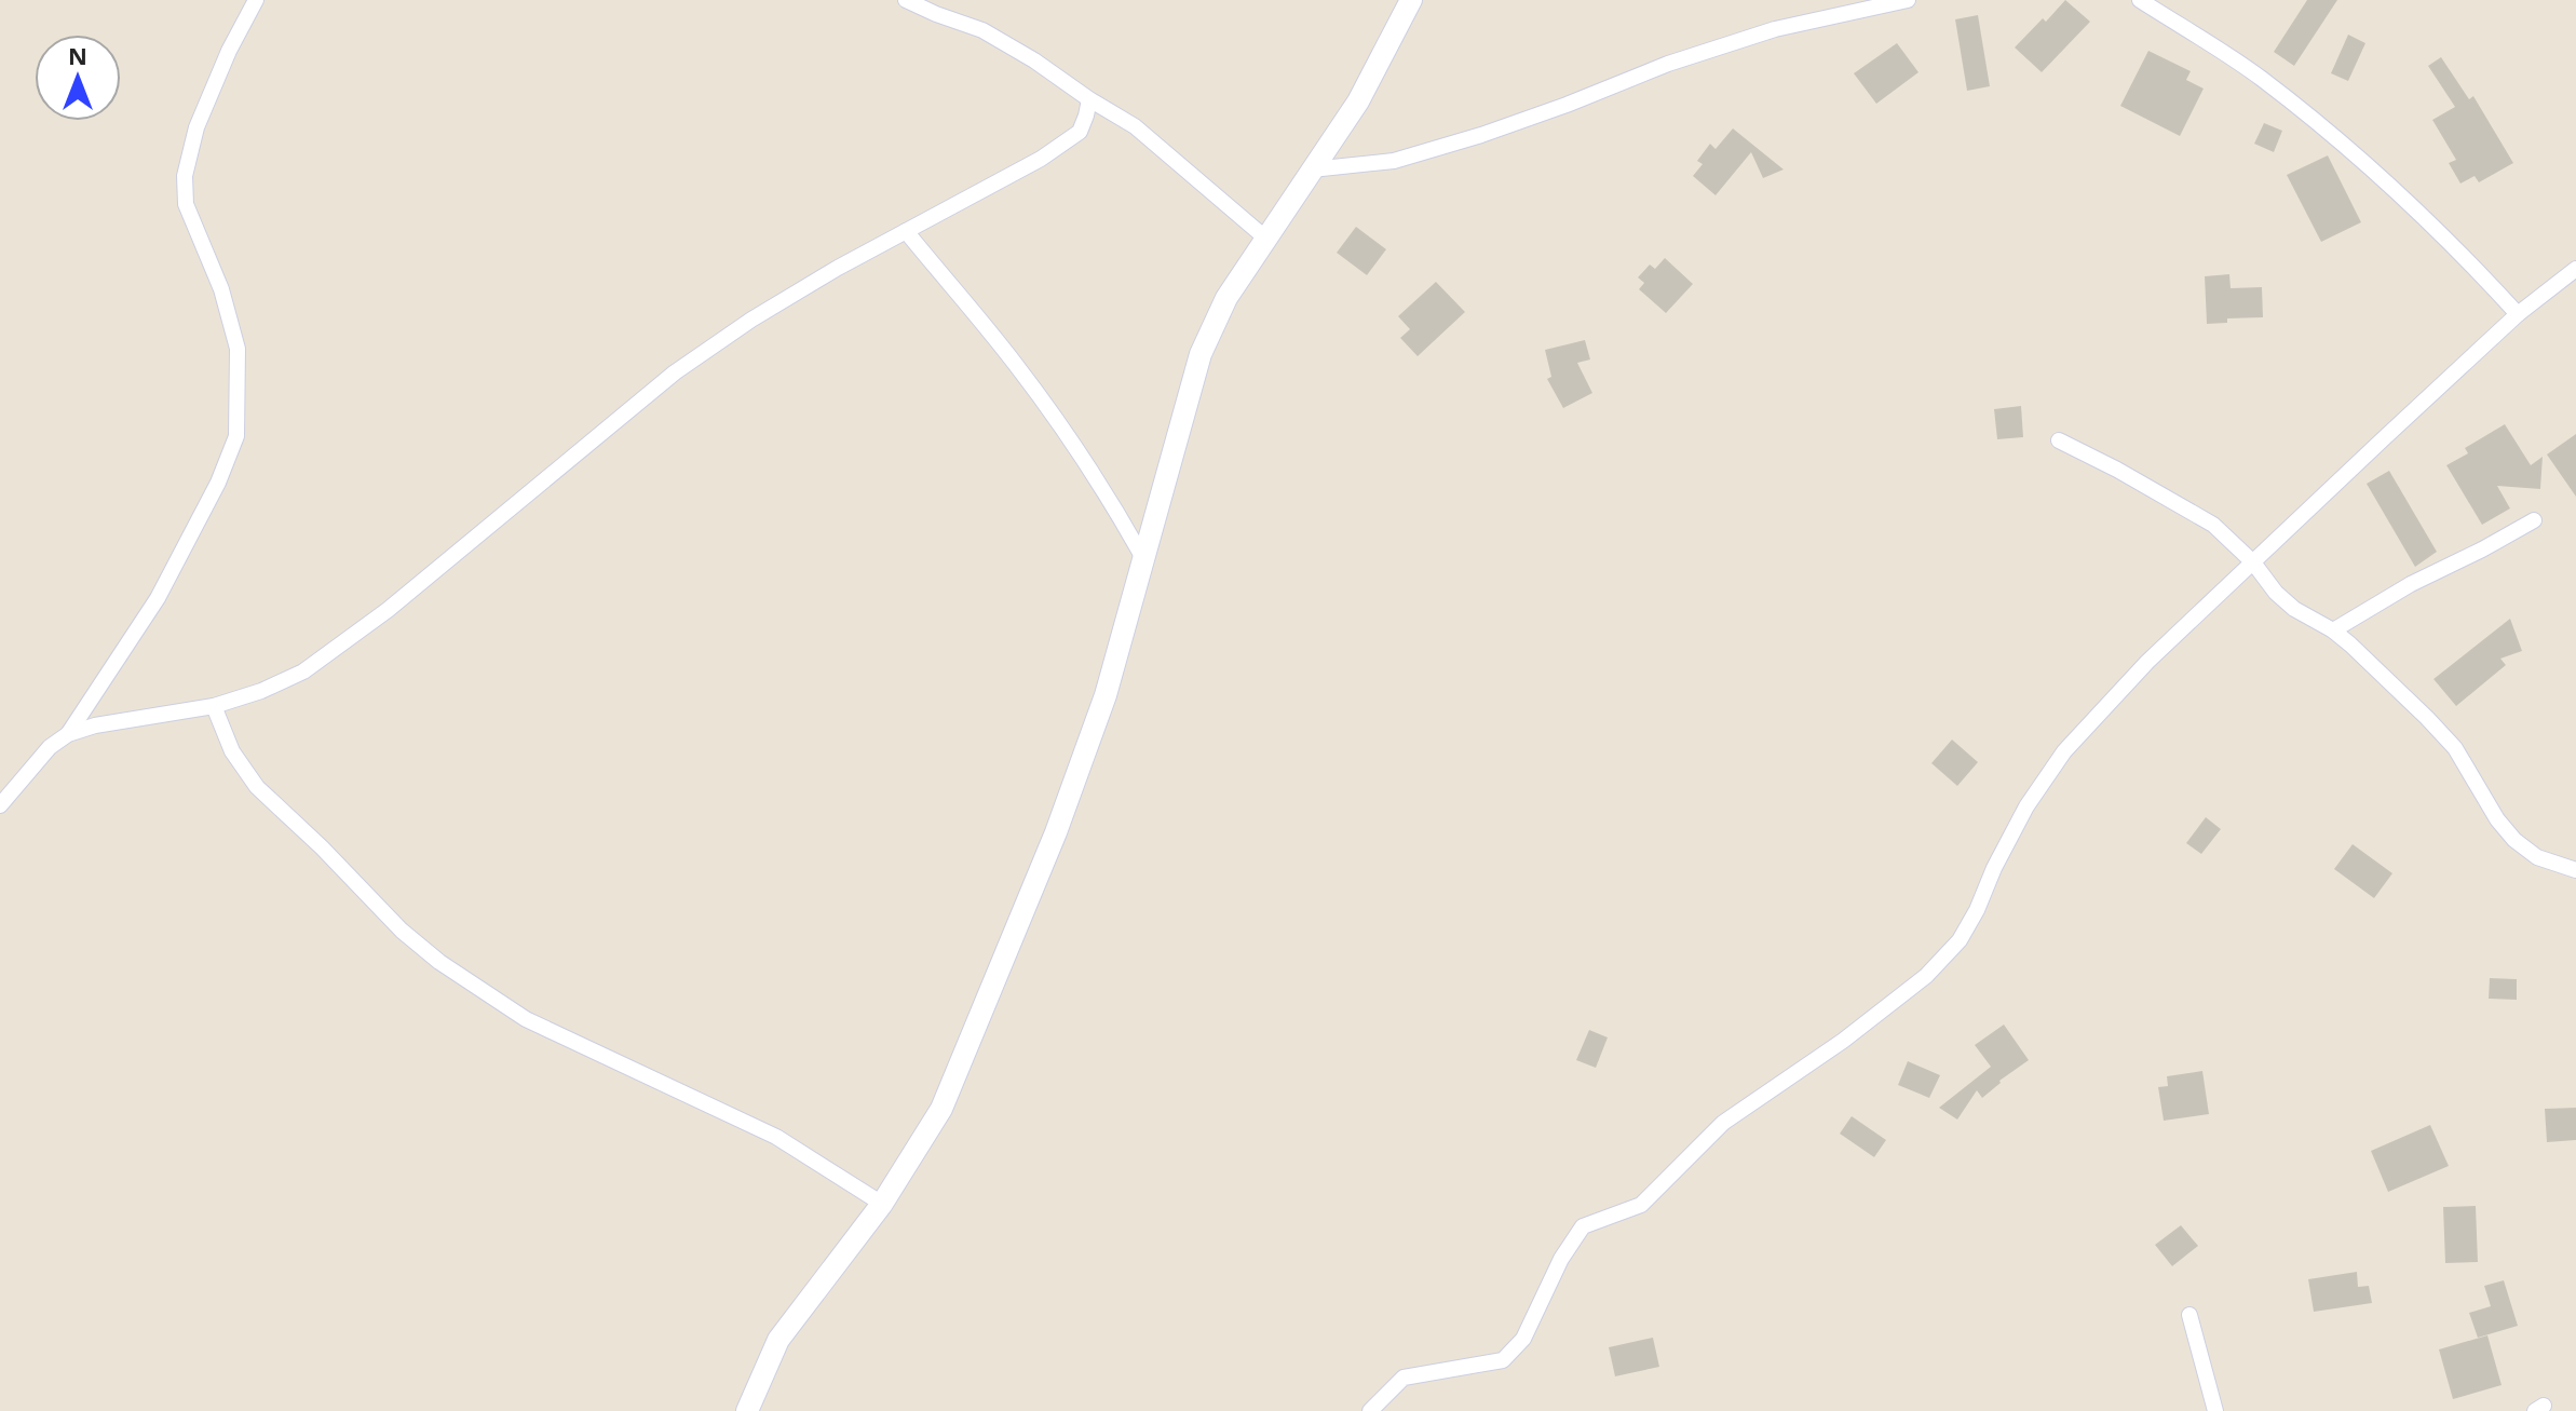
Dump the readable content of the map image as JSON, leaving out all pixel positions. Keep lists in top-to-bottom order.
{
  "north": "top"
}
